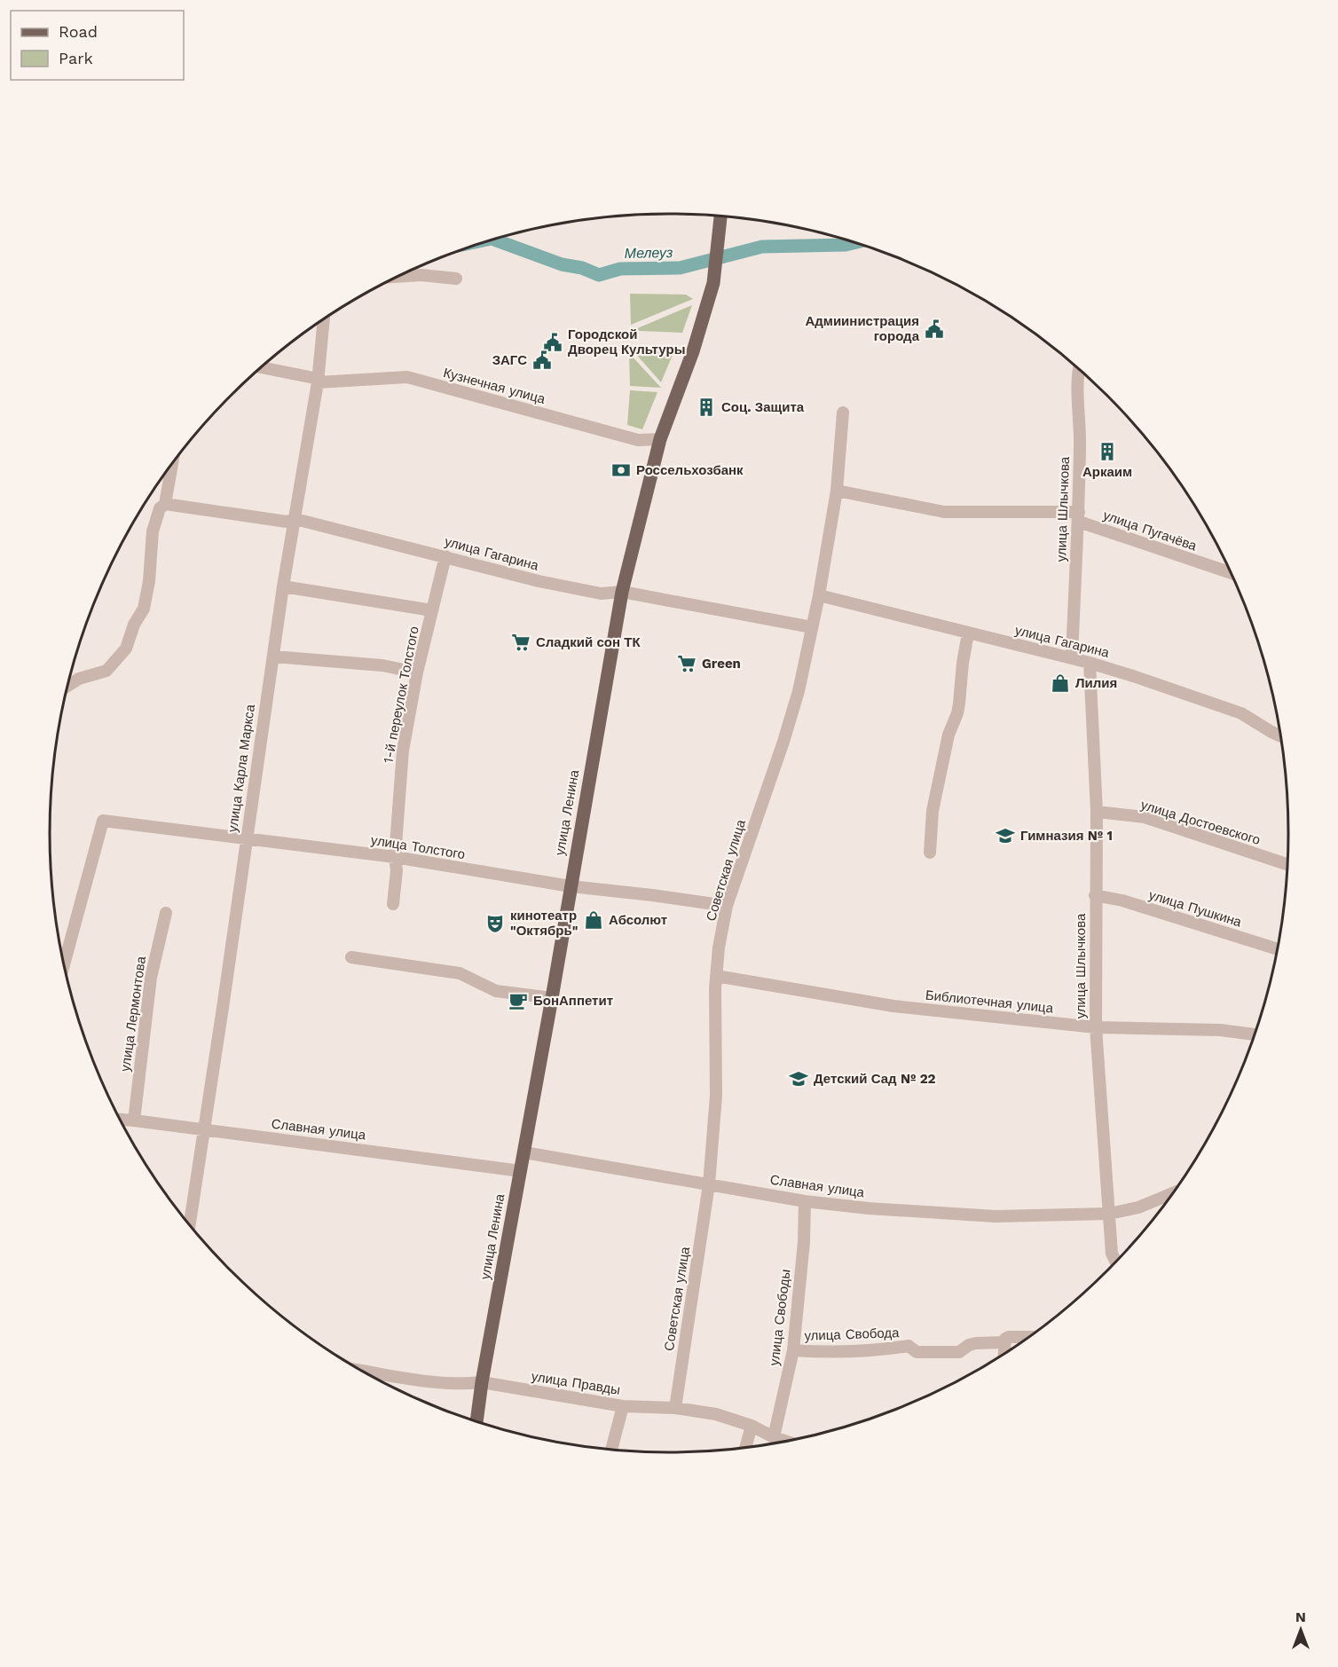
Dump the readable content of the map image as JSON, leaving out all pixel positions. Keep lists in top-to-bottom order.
{
  "streets": {
    "main road": ["улица Ленина"],
    "street": [
      "Кузнечная улица",
      "улица Шлычкова",
      "улица Пугачёва",
      "улица Гагарина",
      "1-й переулок Толстого",
      "улица Карла Маркса",
      "улица Достоевского",
      "улица Толстого",
      "Советская улица",
      "улица Пушкина",
      "Библиотечная улица",
      "улица Лермонтова",
      "Славная улица",
      "улица Свободы",
      "улица Свобода",
      "улица Правды"
    ]
  },
  "crossings": [
    ["Кузнечная улица", "улица Карла Маркса"],
    ["Кузнечная улица", "улица Ленина"],
    ["улица Шлычкова", "улица Пугачёва"],
    ["улица Шлычкова", "улица Гагарина"],
    ["улица Шлычкова", "улица Достоевского"],
    ["улица Шлычкова", "улица Пушкина"],
    ["улица Шлычкова", "Библиотечная улица"],
    ["улица Шлычкова", "Славная улица"],
    ["улица Пугачёва", "Советская улица"],
    ["улица Гагарина", "1-й переулок Толстого"],
    ["улица Гагарина", "улица Карла Маркса"],
    ["улица Гагарина", "улица Ленина"],
    ["улица Гагарина", "Советская улица"],
    ["1-й переулок Толстого", "улица Толстого"],
    ["улица Карла Маркса", "улица Толстого"],
    ["улица Карла Маркса", "Славная улица"],
    ["улица Ленина", "улица Толстого"],
    ["улица Ленина", "Славная улица"],
    ["улица Ленина", "улица Правды"],
    ["улица Толстого", "Советская улица"],
    ["Советская улица", "Библиотечная улица"],
    ["Советская улица", "Славная улица"],
    ["Советская улица", "улица Правды"],
    ["улица Лермонтова", "Славная улица"],
    ["Славная улица", "улица Свободы"],
    ["улица Свободы", "улица Свобода"],
    ["улица Свободы", "улица Правды"]
  ],
  "water": ["Мелеуз"],
  "places": {
    "public building": ["Адмиинистрация города", "Городской Дворец Культуры", "ЗАГС"],
    "building": ["Соц. Защита", "Аркаим"],
    "bank": ["Россельхозбанк"],
    "supermarket": ["Сладкий сон ТК", "Green"],
    "shop": ["Лилия", "Абсолют"],
    "school or university": ["Гимназия № 1", "Детский Сад № 22"],
    "theatre": ["кинотеатр \"Октябрь\""],
    "cafe": ["БонАппетит"]
  },
  "legend": ["Road", "Park"],
  "north": "top"
}
